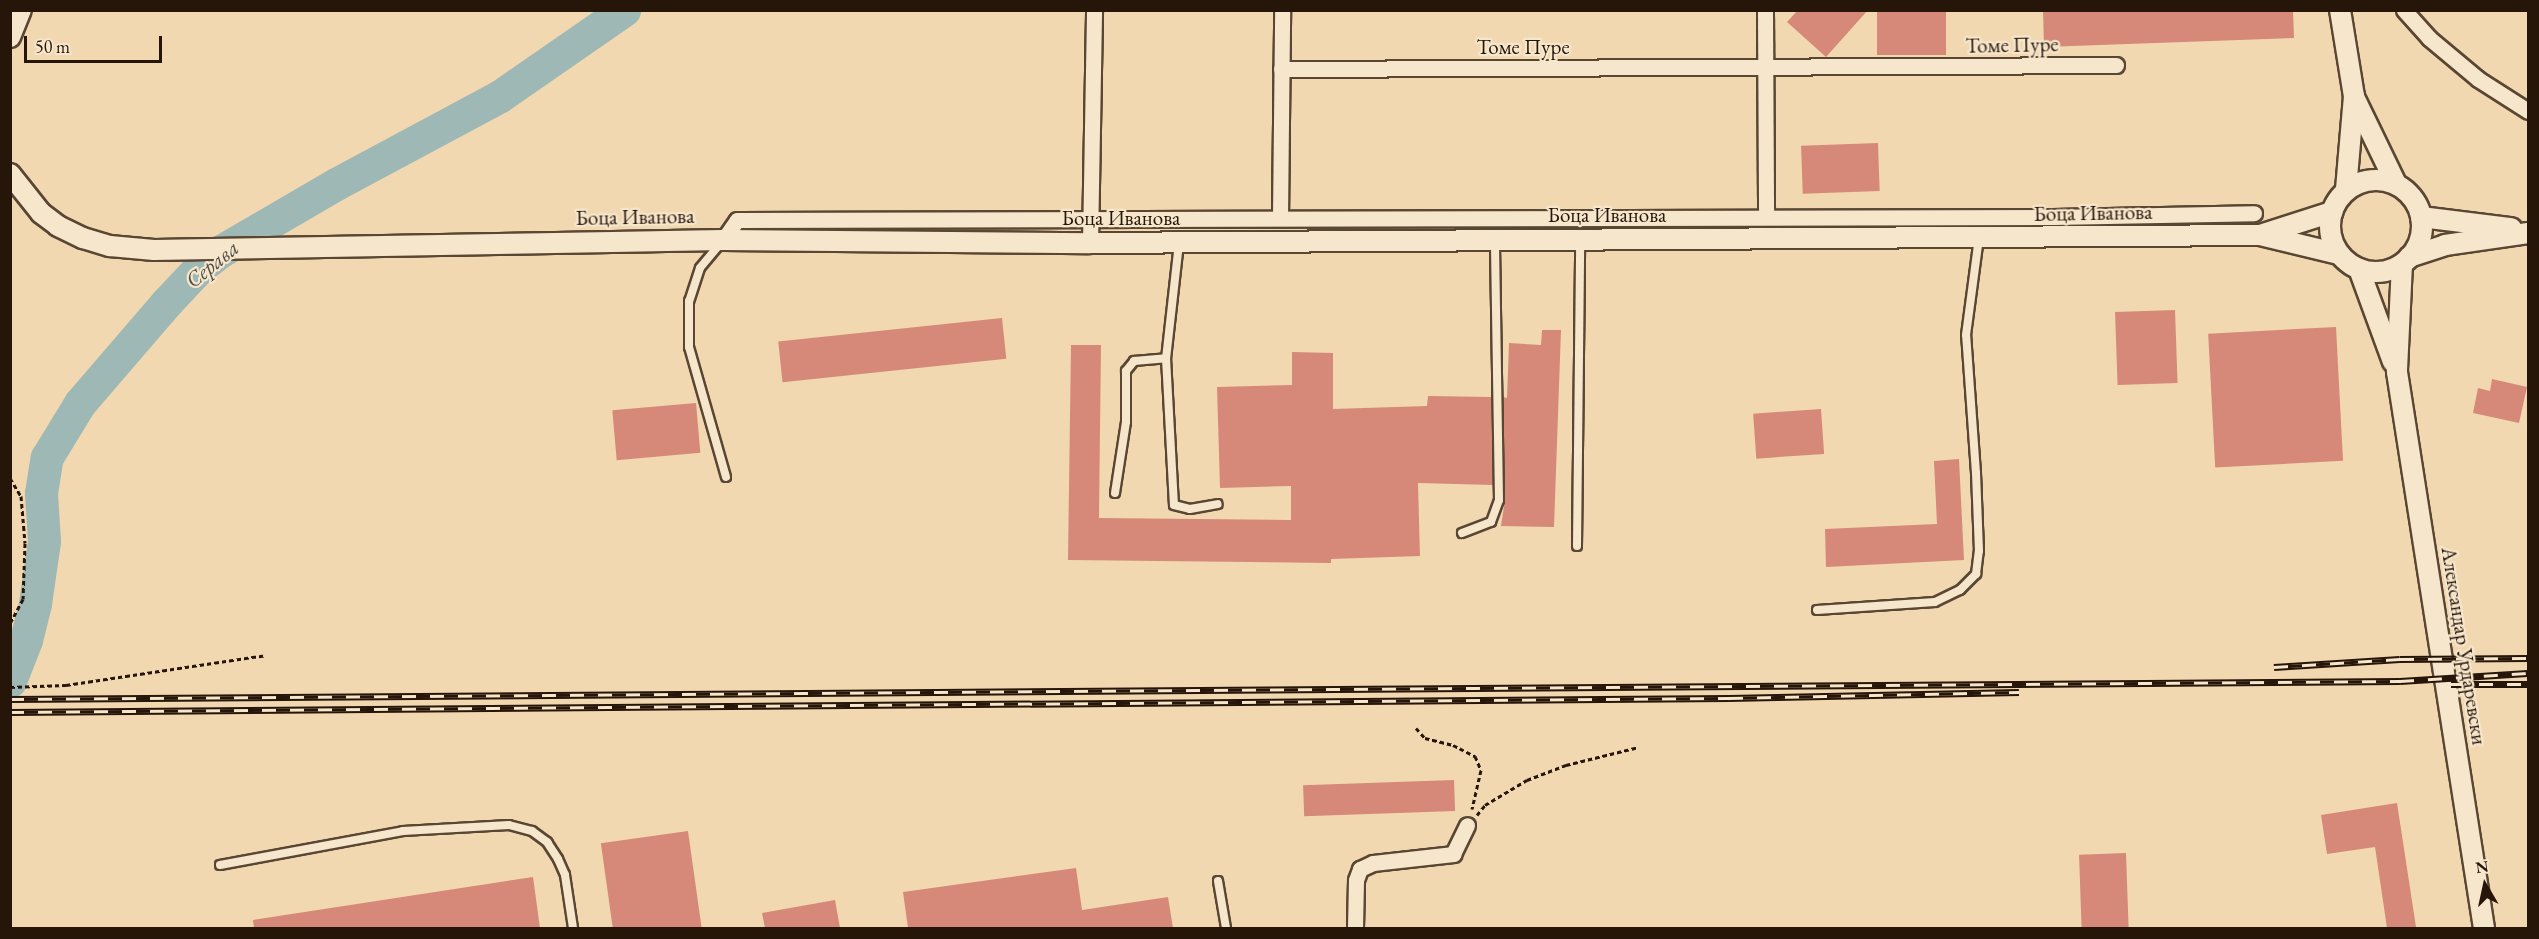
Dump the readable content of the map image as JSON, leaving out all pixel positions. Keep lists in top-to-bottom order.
{
  "streets": {
    "street": ["Томе Пуре", "Боца Иванова", "Александар Урдаревски"]
  },
  "crossings": [
    ["Боца Иванова", "Александар Урдаревски"]
  ],
  "water": ["Серава"],
  "scale_bar": "50 m",
  "north": "top"
}
